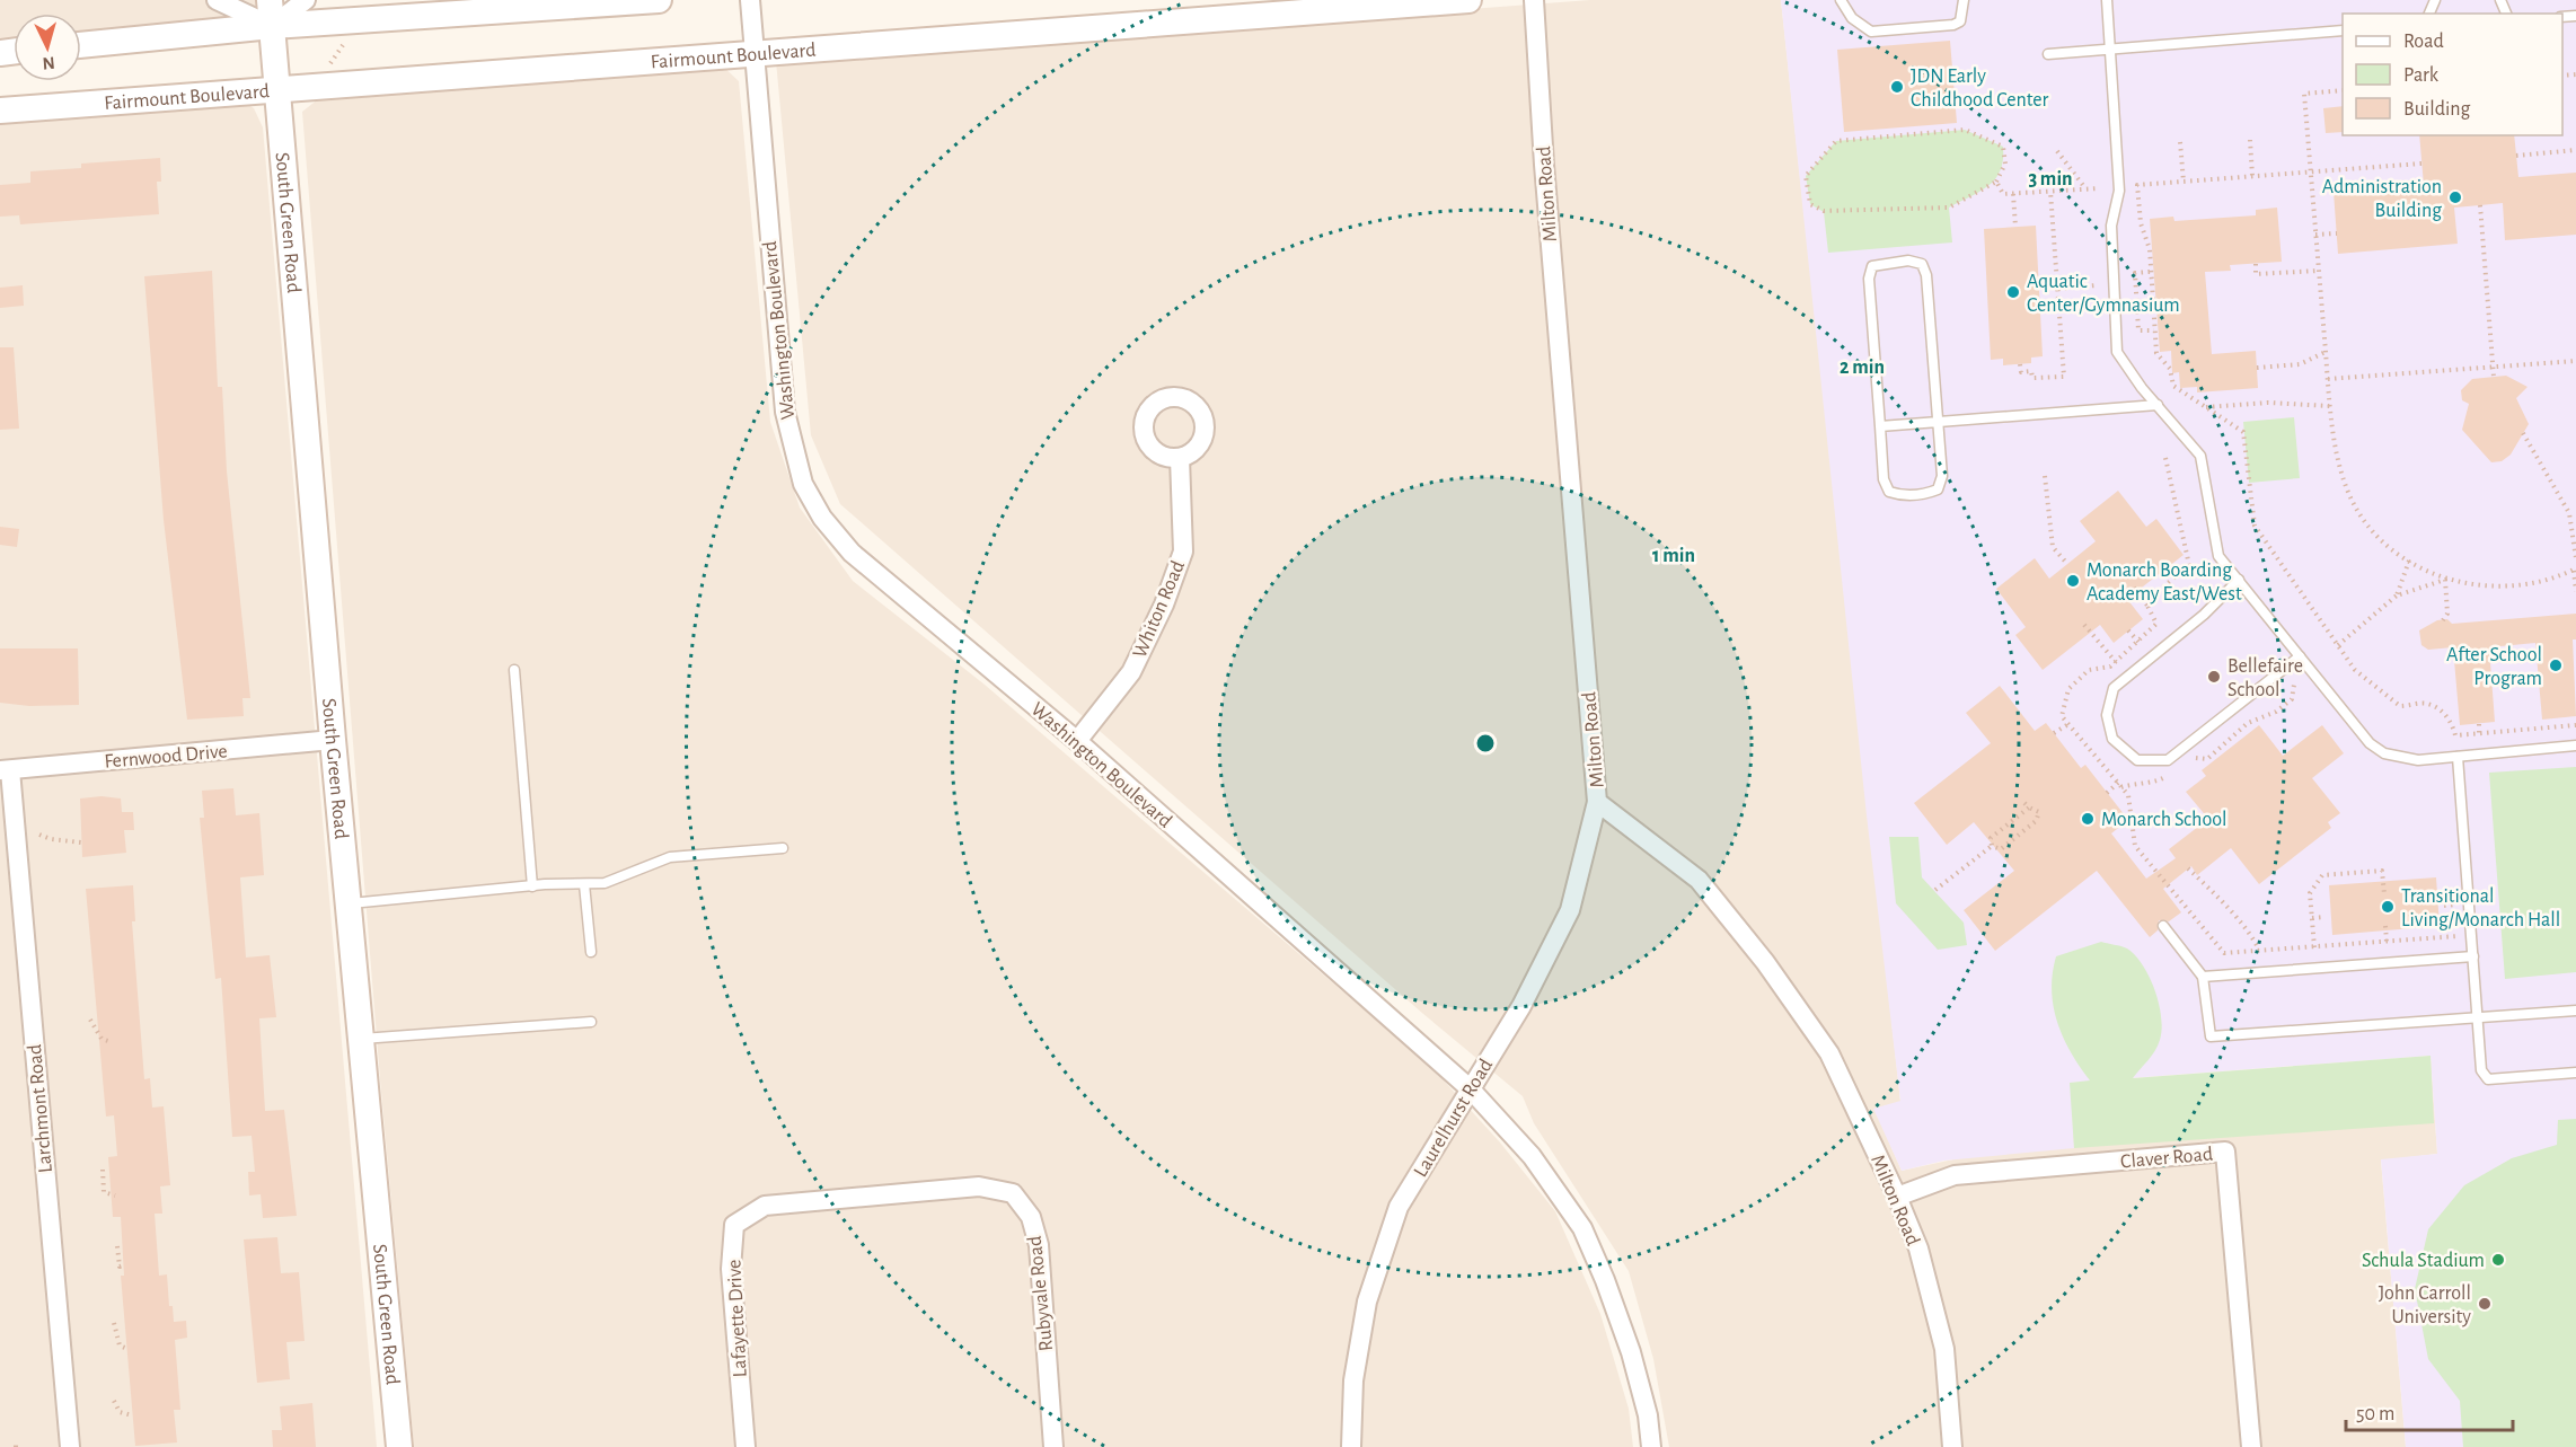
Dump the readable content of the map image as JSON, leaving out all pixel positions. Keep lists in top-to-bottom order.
{
  "streets": {
    "main road": ["Fairmount Boulevard", "South Green Road"],
    "street": [
      "Milton Road",
      "Washington Boulevard",
      "Whiton Road",
      "Fernwood Drive",
      "Larchmont Road",
      "Laurelhurst Road",
      "Claver Road",
      "Rubyvale Road",
      "Lafayette Drive"
    ]
  },
  "crossings": [
    ["Fairmount Boulevard", "South Green Road"],
    ["Fairmount Boulevard", "Washington Boulevard"],
    ["Milton Road", "Laurelhurst Road"],
    ["Milton Road", "Claver Road"],
    ["South Green Road", "Fernwood Drive"],
    ["Washington Boulevard", "Whiton Road"],
    ["Washington Boulevard", "Laurelhurst Road"],
    ["Fernwood Drive", "Larchmont Road"],
    ["Rubyvale Road", "Lafayette Drive"]
  ],
  "places": [
    "JDN Early Childhood Center",
    "Administration Building",
    "Aquatic Center/Gymnasium",
    "Monarch Boarding Academy East/West",
    "After School Program",
    "Bellefaire School",
    "Monarch School",
    "Transitional Living/Monarch Hall",
    "Schula Stadium",
    "John Carroll University"
  ],
  "legend": ["Road", "Park", "Building"],
  "scale_bar": "50 m",
  "north": "bottom",
  "rings": ["3 min", "2 min", "1 min"]
}
